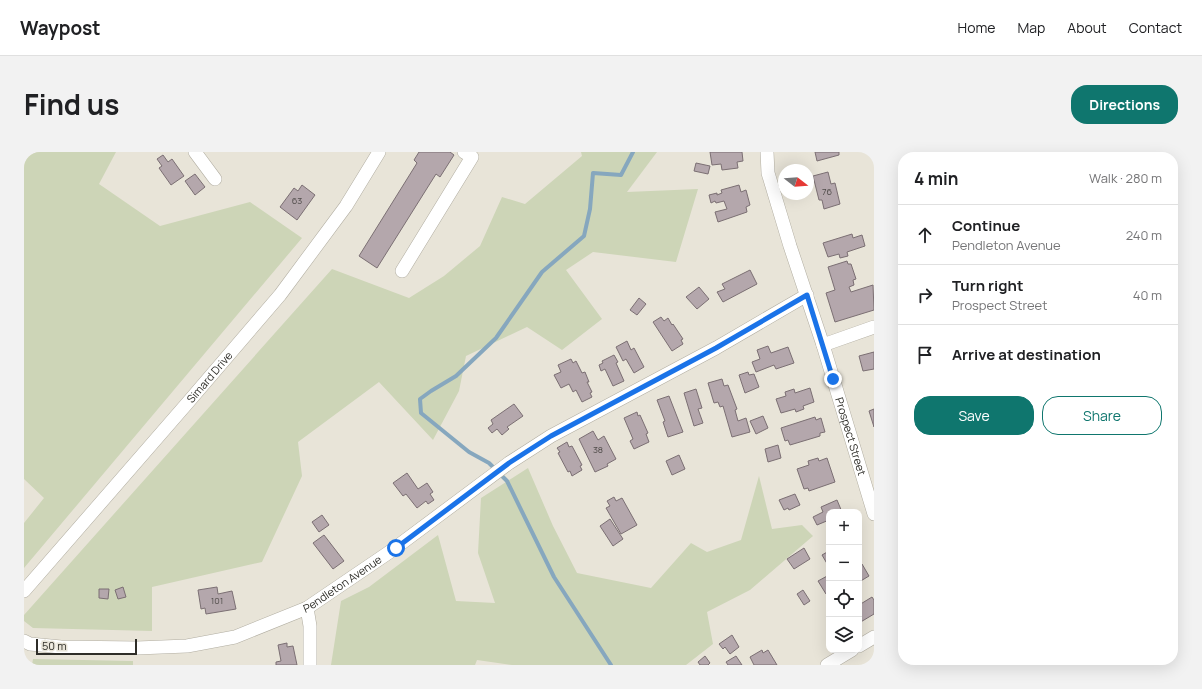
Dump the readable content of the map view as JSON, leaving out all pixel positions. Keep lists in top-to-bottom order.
{
  "streets": {
    "street": ["Simard Drive", "Prospect Street", "Pendleton Avenue"]
  },
  "crossings": [
    ["Prospect Street", "Pendleton Avenue"]
  ],
  "house_numbers": [
    "76",
    "63",
    "38",
    "101"
  ],
  "scale_bar": "50 m",
  "north": "right",
  "page": {
    "header": "Waypost",
    "nav": [
      "Home",
      "Map",
      "About",
      "Contact"
    ],
    "title": "Find us",
    "buttons": [
      "Directions",
      ["Save", "Share"]
    ],
    "heading": ["4 min", "Walk · 280 m"],
    "list": [
      ["Continue", "Pendleton Avenue", "240 m"],
      ["Turn right", "Prospect Street", "40 m"],
      "Arrive at destination"
    ],
    "map_buttons": ["+", "−"],
    "scale": "50 m"
  }
}
